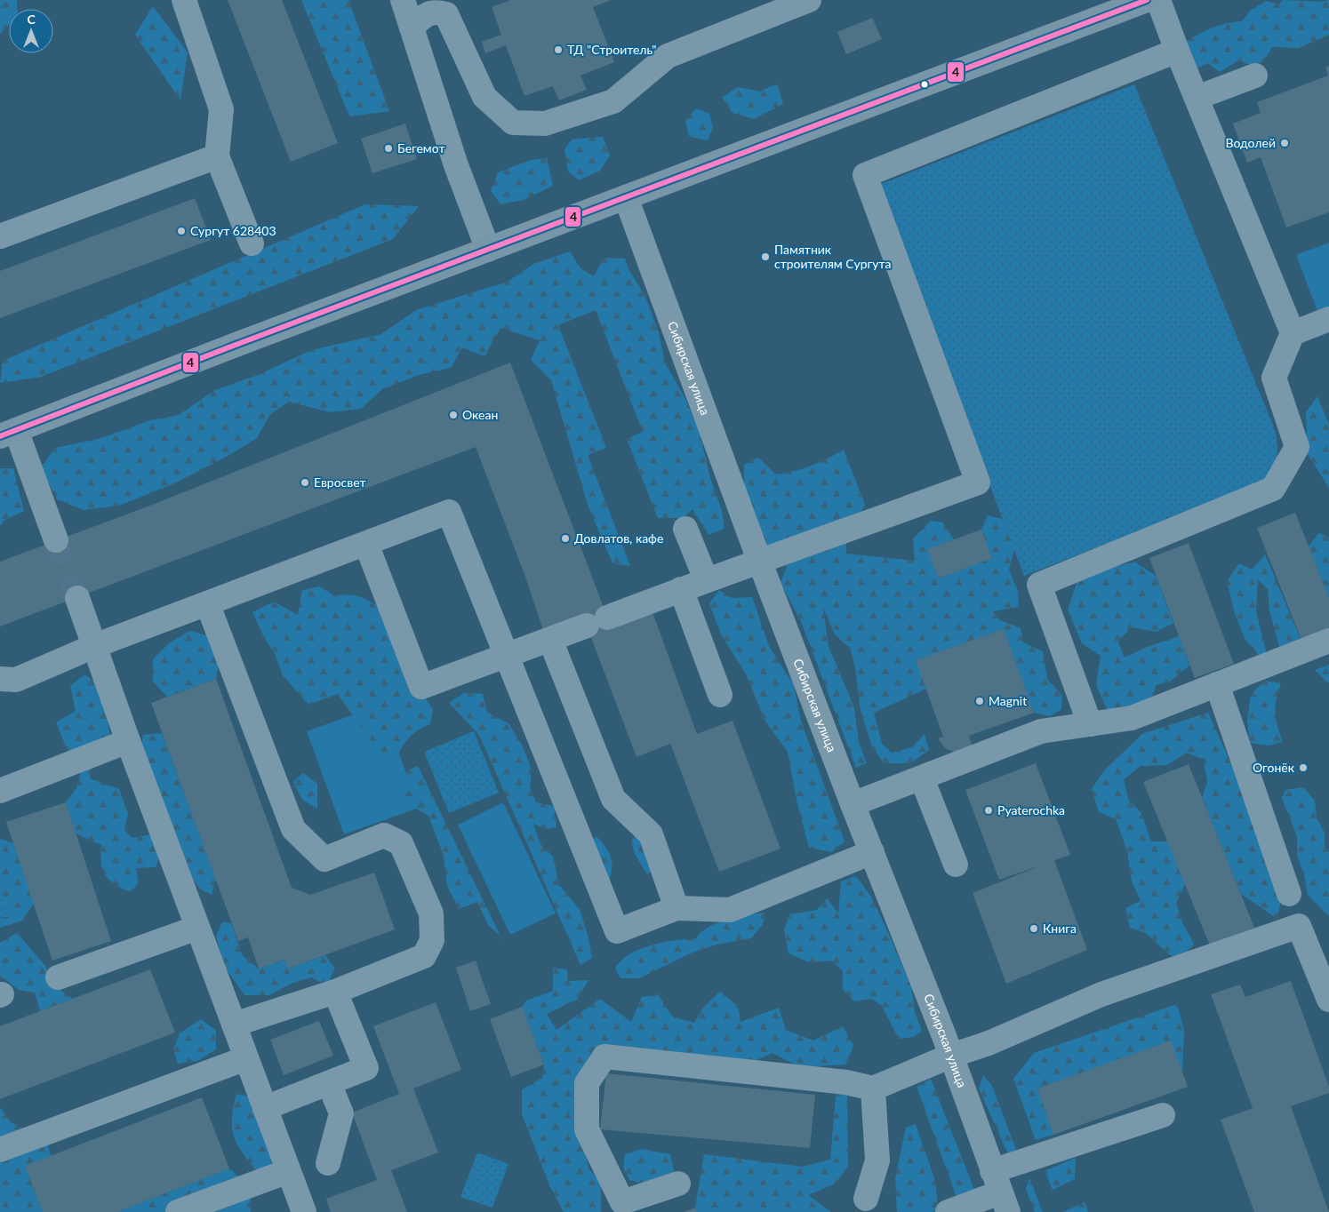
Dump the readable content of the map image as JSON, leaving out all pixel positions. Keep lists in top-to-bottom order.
{
  "streets": {
    "street": ["Сибирская улица"]
  },
  "places": [
    "ТД \"Строитель\"",
    "Водолей",
    "Бегемот",
    "Сургут 628403",
    "Памятник строителям Сургута",
    "Океан",
    "Евросвет",
    "Довлатов, кафе",
    "Magnit",
    "Огонёк",
    "Pyaterochka",
    "Книга"
  ],
  "lines": ["transit line 4"],
  "north": "top"
}
